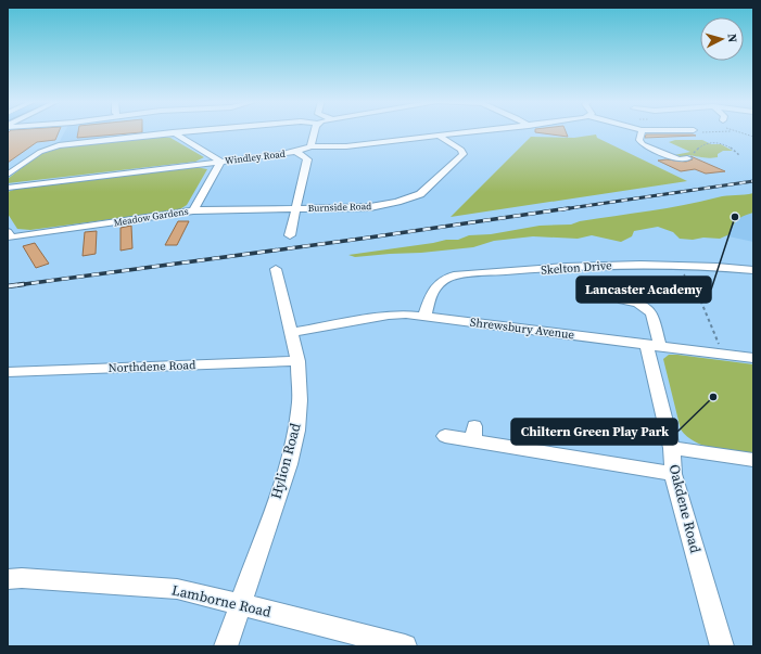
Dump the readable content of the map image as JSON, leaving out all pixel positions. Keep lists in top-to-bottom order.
{
  "streets": {
    "street": [
      "Windley Road",
      "Burnside Road",
      "Meadow Gardens",
      "Skelton Drive",
      "Shrewsbury Avenue",
      "Northdene Road",
      "Hylion Road",
      "Oakdene Road",
      "Lamborne Road"
    ]
  },
  "crossings": [
    ["Windley Road", "Burnside Road"],
    ["Windley Road", "Meadow Gardens"],
    ["Burnside Road", "Meadow Gardens"],
    ["Skelton Drive", "Shrewsbury Avenue"],
    ["Shrewsbury Avenue", "Hylion Road"],
    ["Shrewsbury Avenue", "Oakdene Road"],
    ["Northdene Road", "Hylion Road"],
    ["Hylion Road", "Lamborne Road"]
  ],
  "places": ["Lancaster Academy", "Chiltern Green Play Park"],
  "north": "right"
}
